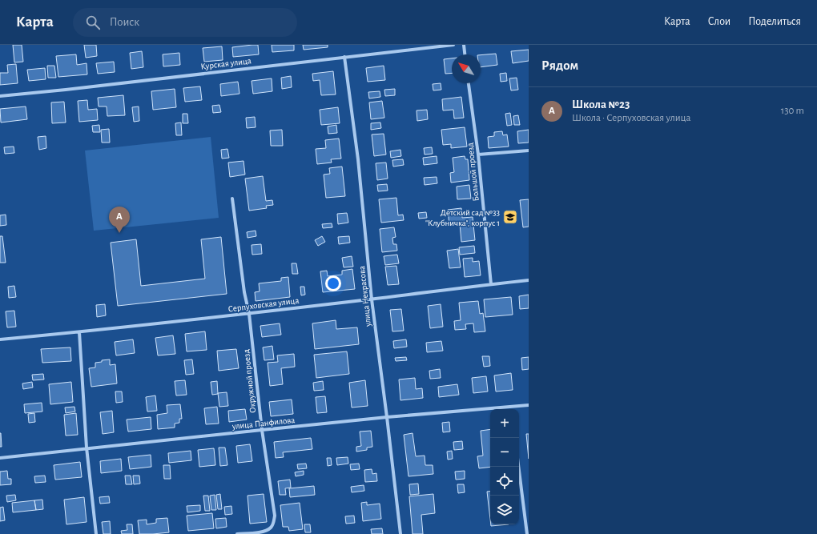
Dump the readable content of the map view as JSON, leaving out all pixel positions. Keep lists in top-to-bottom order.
{
  "streets": {
    "street": [
      "Курская улица",
      "Большой проезд",
      "улица Некрасова",
      "Серпуховская улица",
      "Окружной проезд",
      "улица Панфилова"
    ]
  },
  "crossings": [
    ["Курская улица", "улица Некрасова"],
    ["Большой проезд", "Серпуховская улица"],
    ["улица Некрасова", "Серпуховская улица"],
    ["улица Некрасова", "улица Панфилова"],
    ["Серпуховская улица", "Окружной проезд"],
    ["Окружной проезд", "улица Панфилова"]
  ],
  "places": {
    "school or university": ["Детский сад №33 \"Клубничка\", корпус 1"]
  },
  "north": "top left",
  "page": {
    "header": "Карта",
    "search": "Поиск",
    "nav": ["Карта", "Слои", "Поделиться"],
    "heading": "Рядом",
    "list": [
      {
        "mark": "A",
        "name": "Школа №23",
        "note": "Школа · Серпуховская улица",
        "value": "130 m"
      }
    ],
    "pins": "A",
    "map_buttons": ["+", "−"]
  }
}
